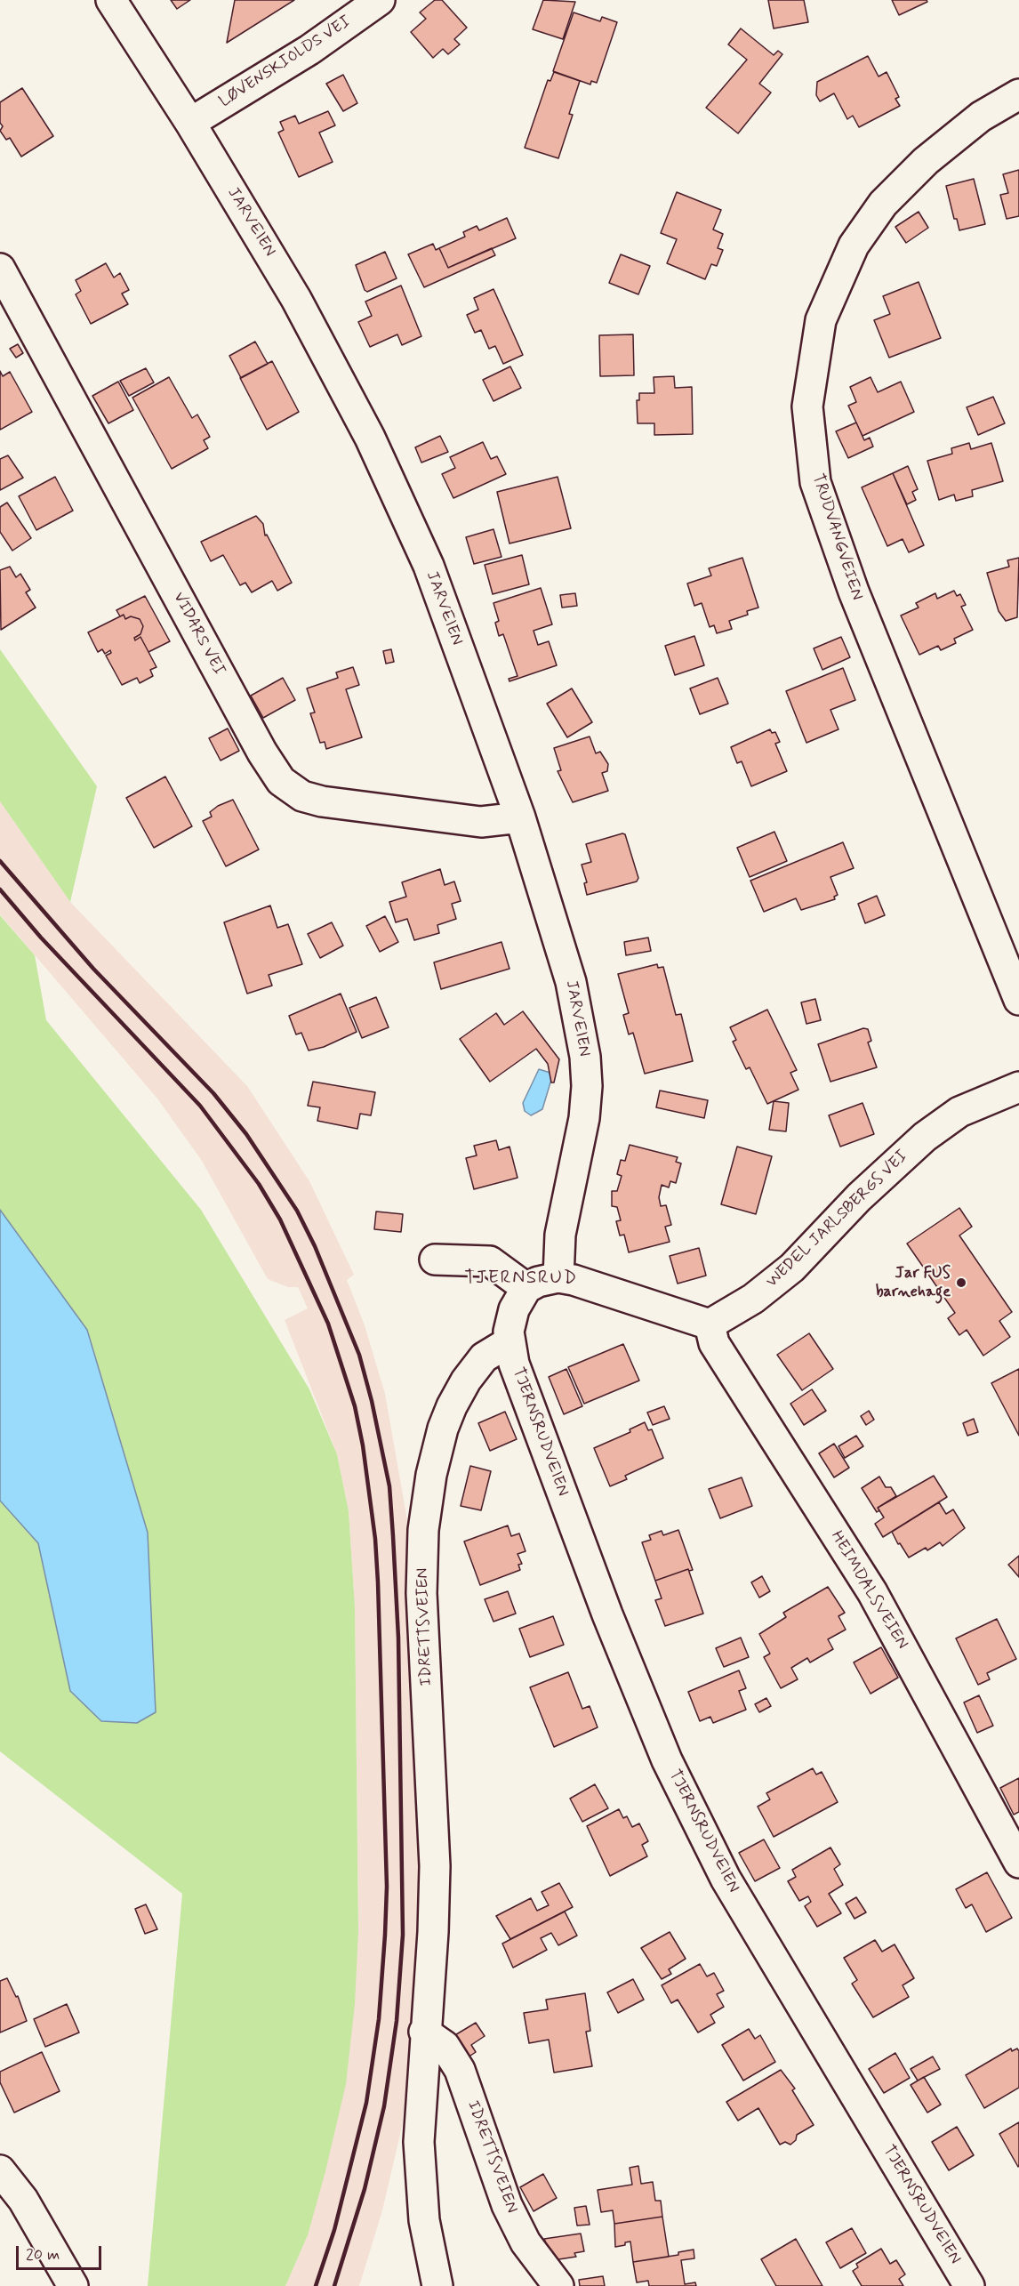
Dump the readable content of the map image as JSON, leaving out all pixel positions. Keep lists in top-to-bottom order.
{
  "streets": {
    "street": [
      "LØVENSKIOLDS VEI",
      "JARVEIEN",
      "TRUDVANGVEIEN",
      "VIDARS VEI",
      "WEDEL JARLSBERGS VEI",
      "TJERNSRUDVEIEN",
      "HEIMDALSVEIEN",
      "IDRETTSVEIEN"
    ]
  },
  "crossings": [
    ["LØVENSKIOLDS VEI", "JARVEIEN"],
    ["JARVEIEN", "VIDARS VEI"],
    ["WEDEL JARLSBERGS VEI", "HEIMDALSVEIEN"],
    ["TJERNSRUDVEIEN", "IDRETTSVEIEN"]
  ],
  "districts": ["TJERNSRUD"],
  "places": ["Jar FUS barnehage"],
  "scale_bar": "20 m"
}
